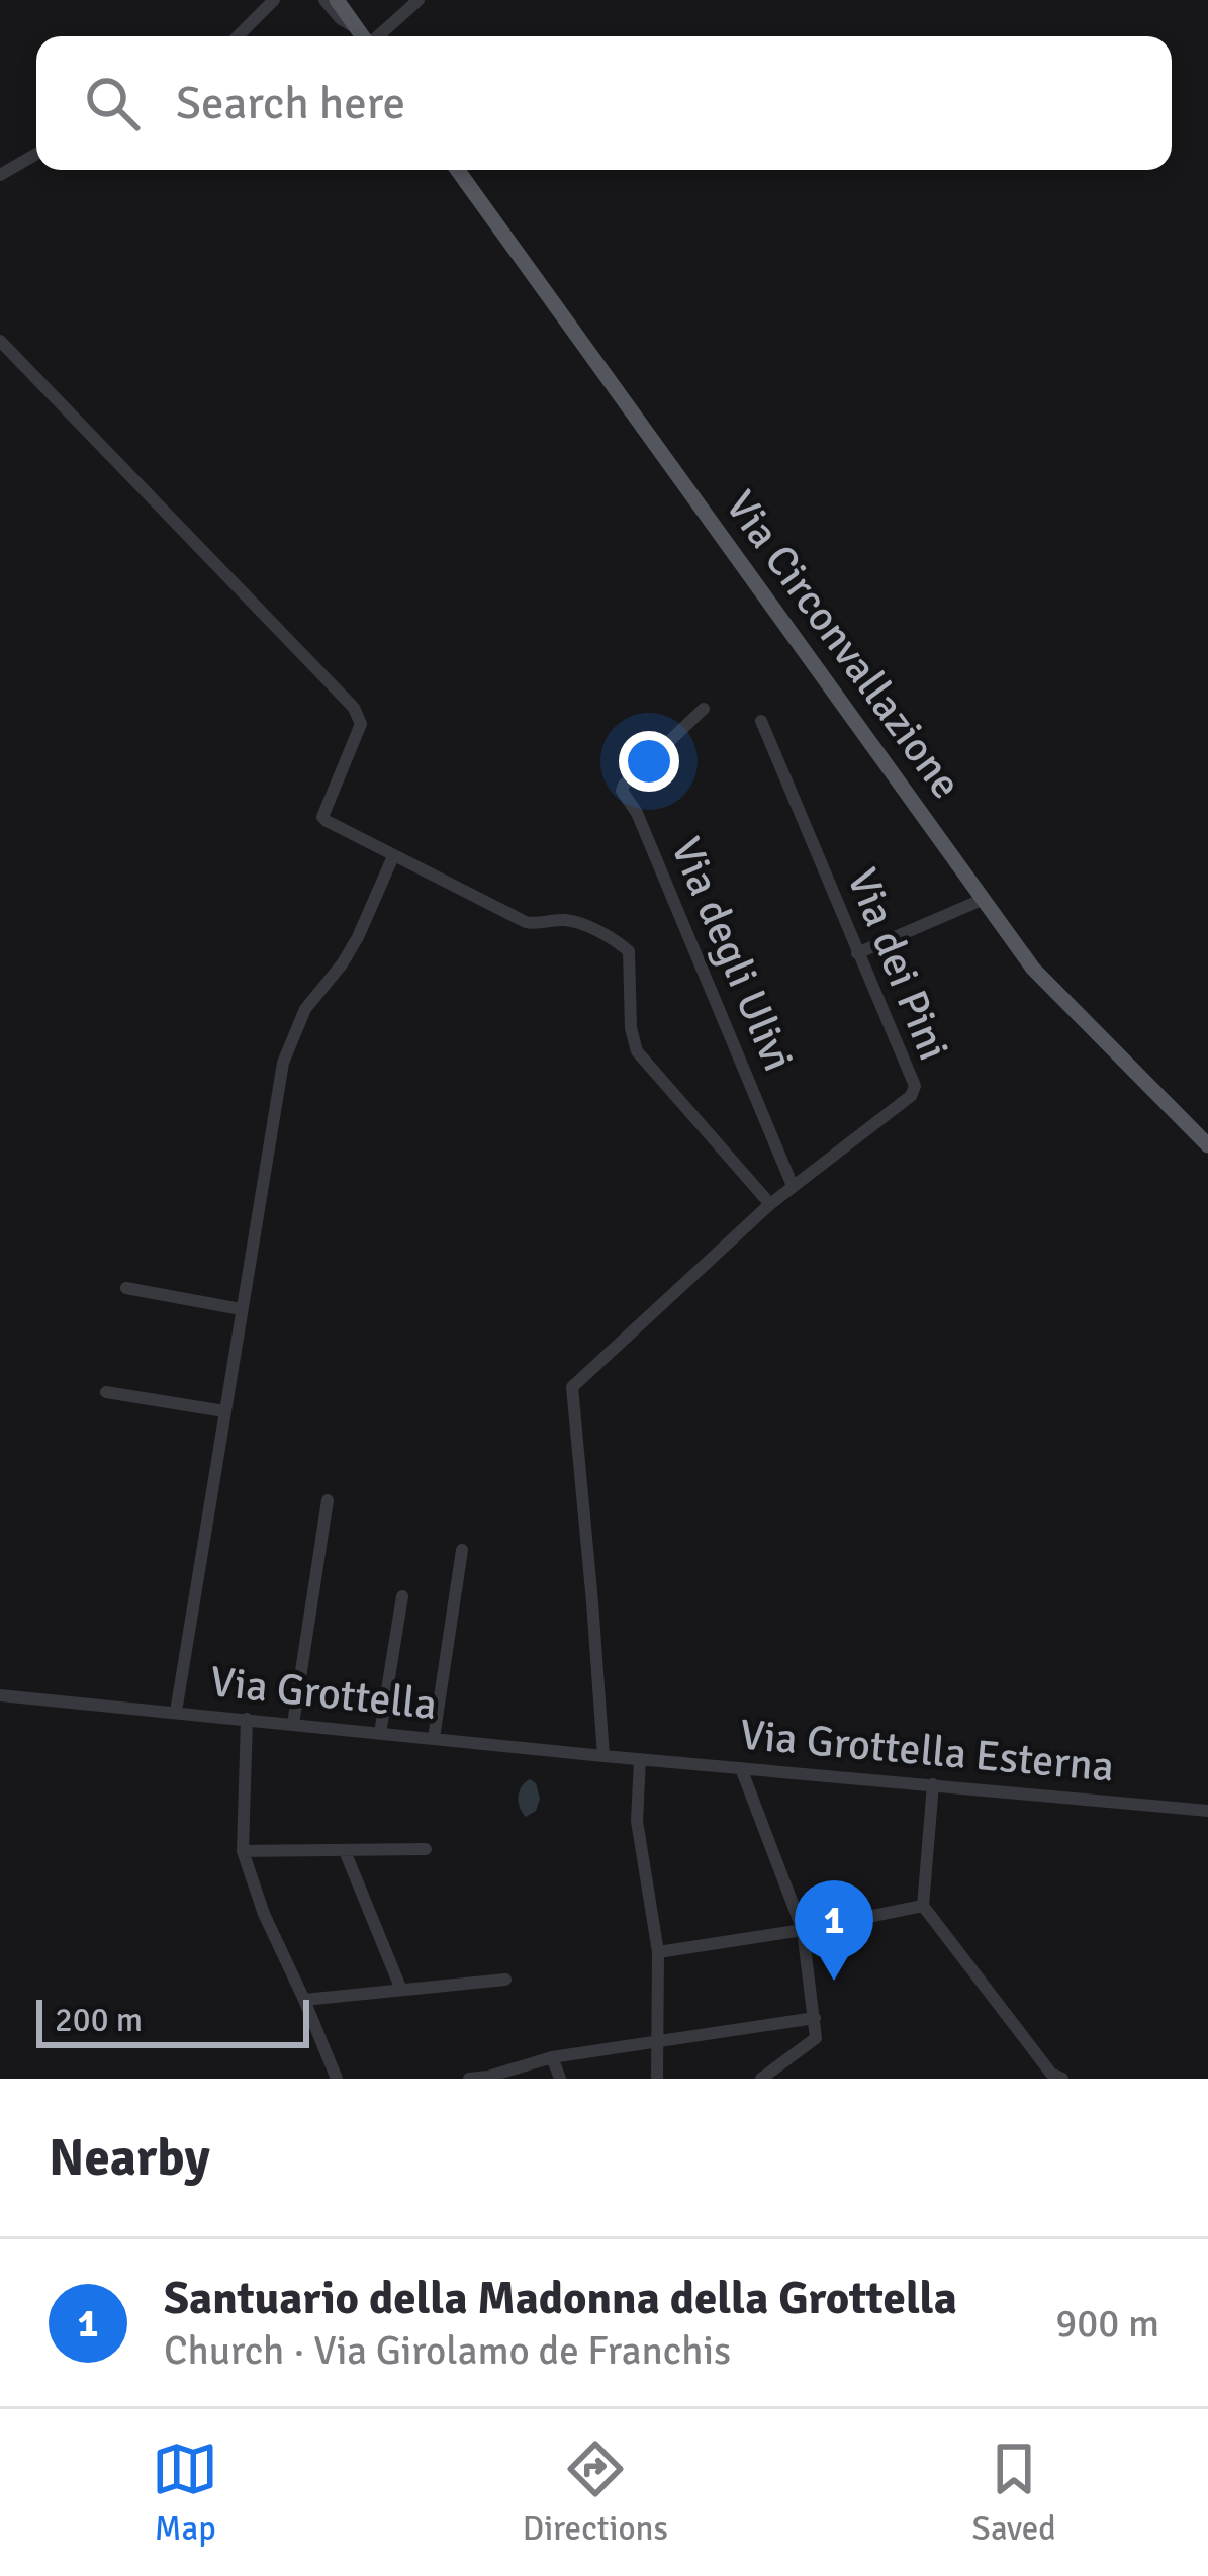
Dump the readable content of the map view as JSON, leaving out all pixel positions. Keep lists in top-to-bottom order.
{
  "streets": {
    "main road": ["Via Circonvallazione"],
    "street": [
      "Via degli Ulivi",
      "Via dei Pini",
      "Via Grottella",
      "Via Grottella Esterna"
    ]
  },
  "crossings": [
    ["Via degli Ulivi", "Via dei Pini"],
    ["Via Grottella", "Via Grottella Esterna"]
  ],
  "scale_bar": "200 m",
  "page": {
    "search": "Search here",
    "pins": "1",
    "scale": "200 m",
    "heading": "Nearby",
    "list": [
      {
        "mark": "1",
        "name": "Santuario della Madonna della Grottella",
        "note": "Church · Via Girolamo de Franchis",
        "value": "900 m"
      }
    ],
    "nav": ["Map", "Directions", "Saved"]
  }
}
